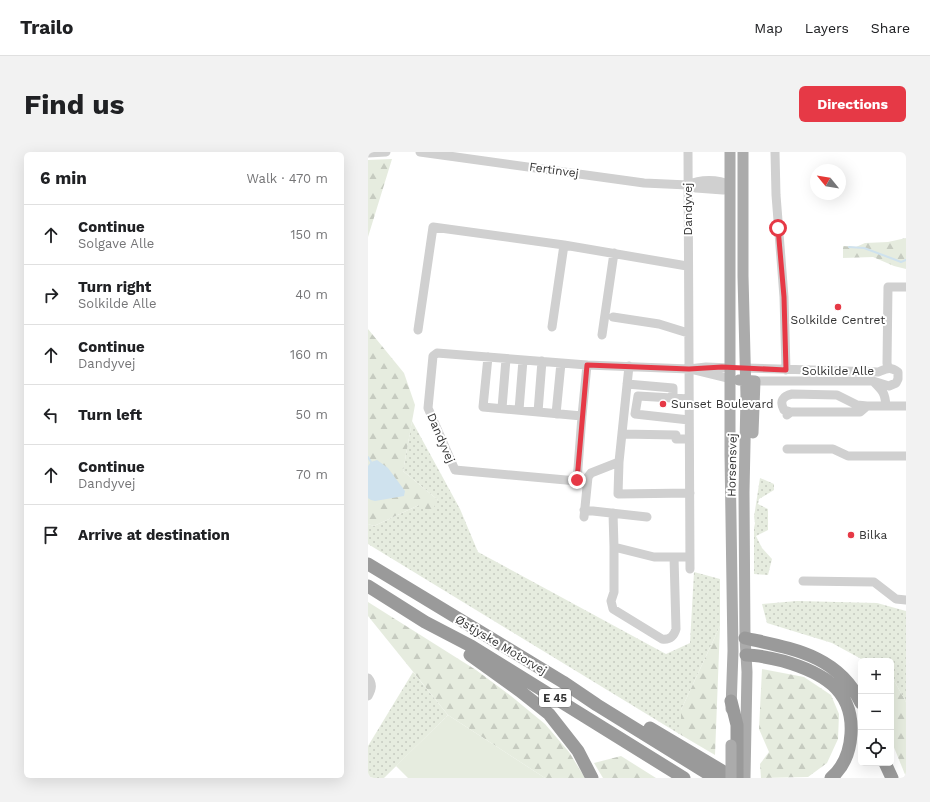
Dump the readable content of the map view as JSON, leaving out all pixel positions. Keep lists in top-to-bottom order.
{
  "streets": {
    "highway": ["Østjyske Motorvej", "E 45"],
    "main road": ["Horsensvej"],
    "street": ["Fertinvej", "Dandyvej", "Solkilde Alle"]
  },
  "crossings": [
    ["Fertinvej", "Dandyvej"],
    ["Dandyvej", "Solkilde Alle"],
    ["Dandyvej", "Horsensvej"],
    ["Solkilde Alle", "Horsensvej"]
  ],
  "places": ["Solkilde Centret", "Sunset Boulevard", "Bilka"],
  "north": "top left",
  "page": {
    "header": "Trailo",
    "nav": ["Map", "Layers", "Share"],
    "buttons": "Directions",
    "title": "Find us",
    "heading": ["6 min", "Walk · 470 m"],
    "list": [
      ["Continue", "Solgave Alle", "150 m"],
      ["Turn right", "Solkilde Alle", "40 m"],
      ["Continue", "Dandyvej", "160 m"],
      ["Turn left", "50 m"],
      ["Continue", "Dandyvej", "70 m"],
      "Arrive at destination"
    ],
    "map_buttons": ["+", "−"]
  }
}
